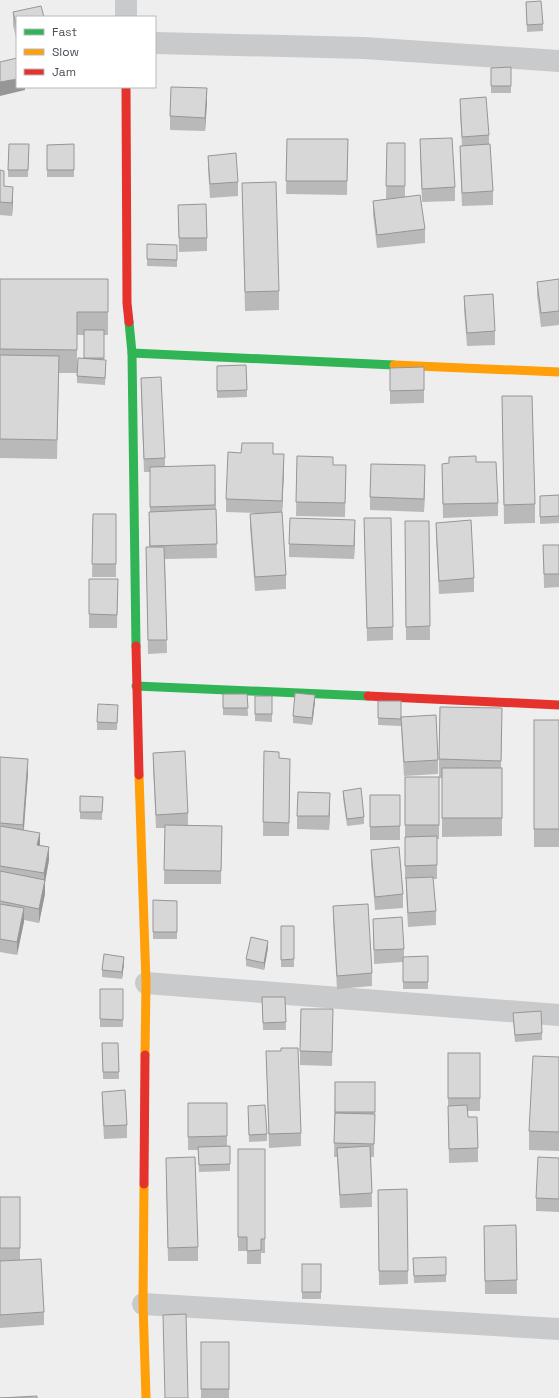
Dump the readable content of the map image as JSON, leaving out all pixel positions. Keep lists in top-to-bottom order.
{
  "legend": ["Fast", "Slow", "Jam"]
}
